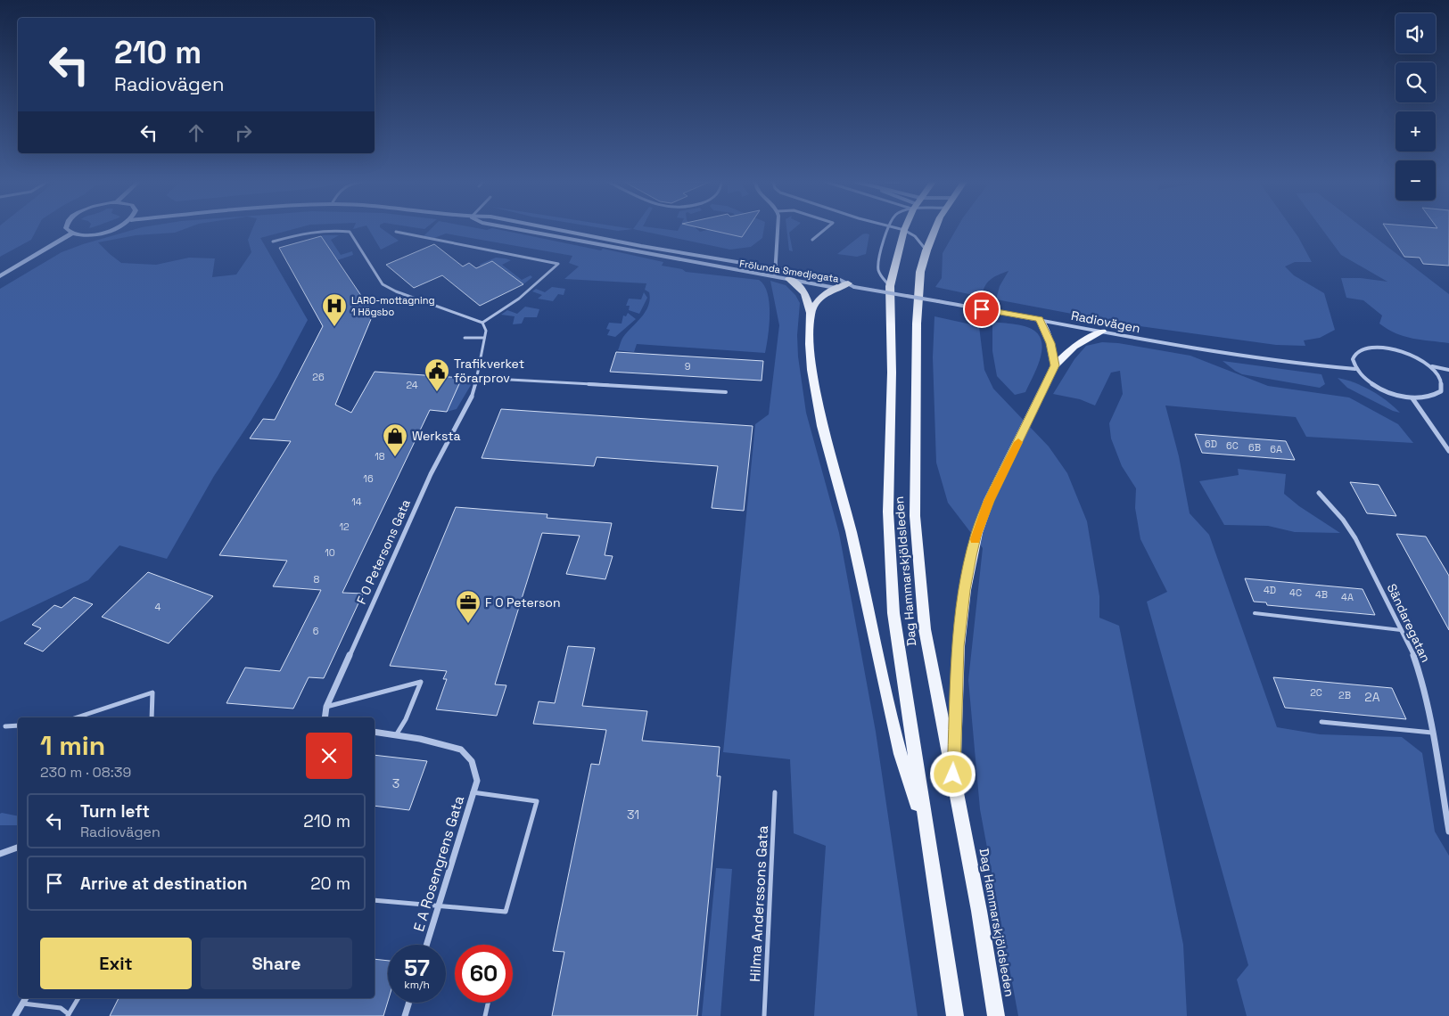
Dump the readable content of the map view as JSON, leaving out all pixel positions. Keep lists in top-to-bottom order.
{
  "streets": {
    "main road": ["Dag Hammarskjöldsleden"],
    "street": [
      "Frölunda Smedjegata",
      "Radiovägen",
      "F O Petersons Gata",
      "Sändaregatan",
      "E A Rosengrens Gata"
    ],
    "lane": ["Hilma Anderssons Gata"]
  },
  "crossings": [
    ["Frölunda Smedjegata", "Radiovägen"]
  ],
  "places": {
    "hospital": ["LARO-mottagning 1 Högsbo"],
    "public building": ["Trafikverket förarprov"],
    "shop": ["Werksta"],
    "office": ["F O Peterson"]
  },
  "house_numbers": [
    "9",
    "26",
    "24",
    "6D",
    "6C",
    "6B",
    "6A",
    "18",
    "16",
    "14",
    "12",
    "10",
    "8",
    "4D",
    "4C",
    "4B",
    "4A",
    "4",
    "6",
    "2C",
    "2B",
    "2A",
    "3",
    "31"
  ],
  "page": {
    "map_buttons": ["+", "−"],
    "turn": ["210 m", "Radiovägen"],
    "heading": ["1 min", "230 m · 08:39"],
    "list": [
      {
        "name": "Turn left",
        "note": "Radiovägen",
        "value": "210 m"
      },
      {
        "name": "Arrive at destination",
        "value": "20 m"
      }
    ],
    "buttons": ["Exit", "Share"],
    "speed": "57 km/h",
    "limit": "60"
  }
}
